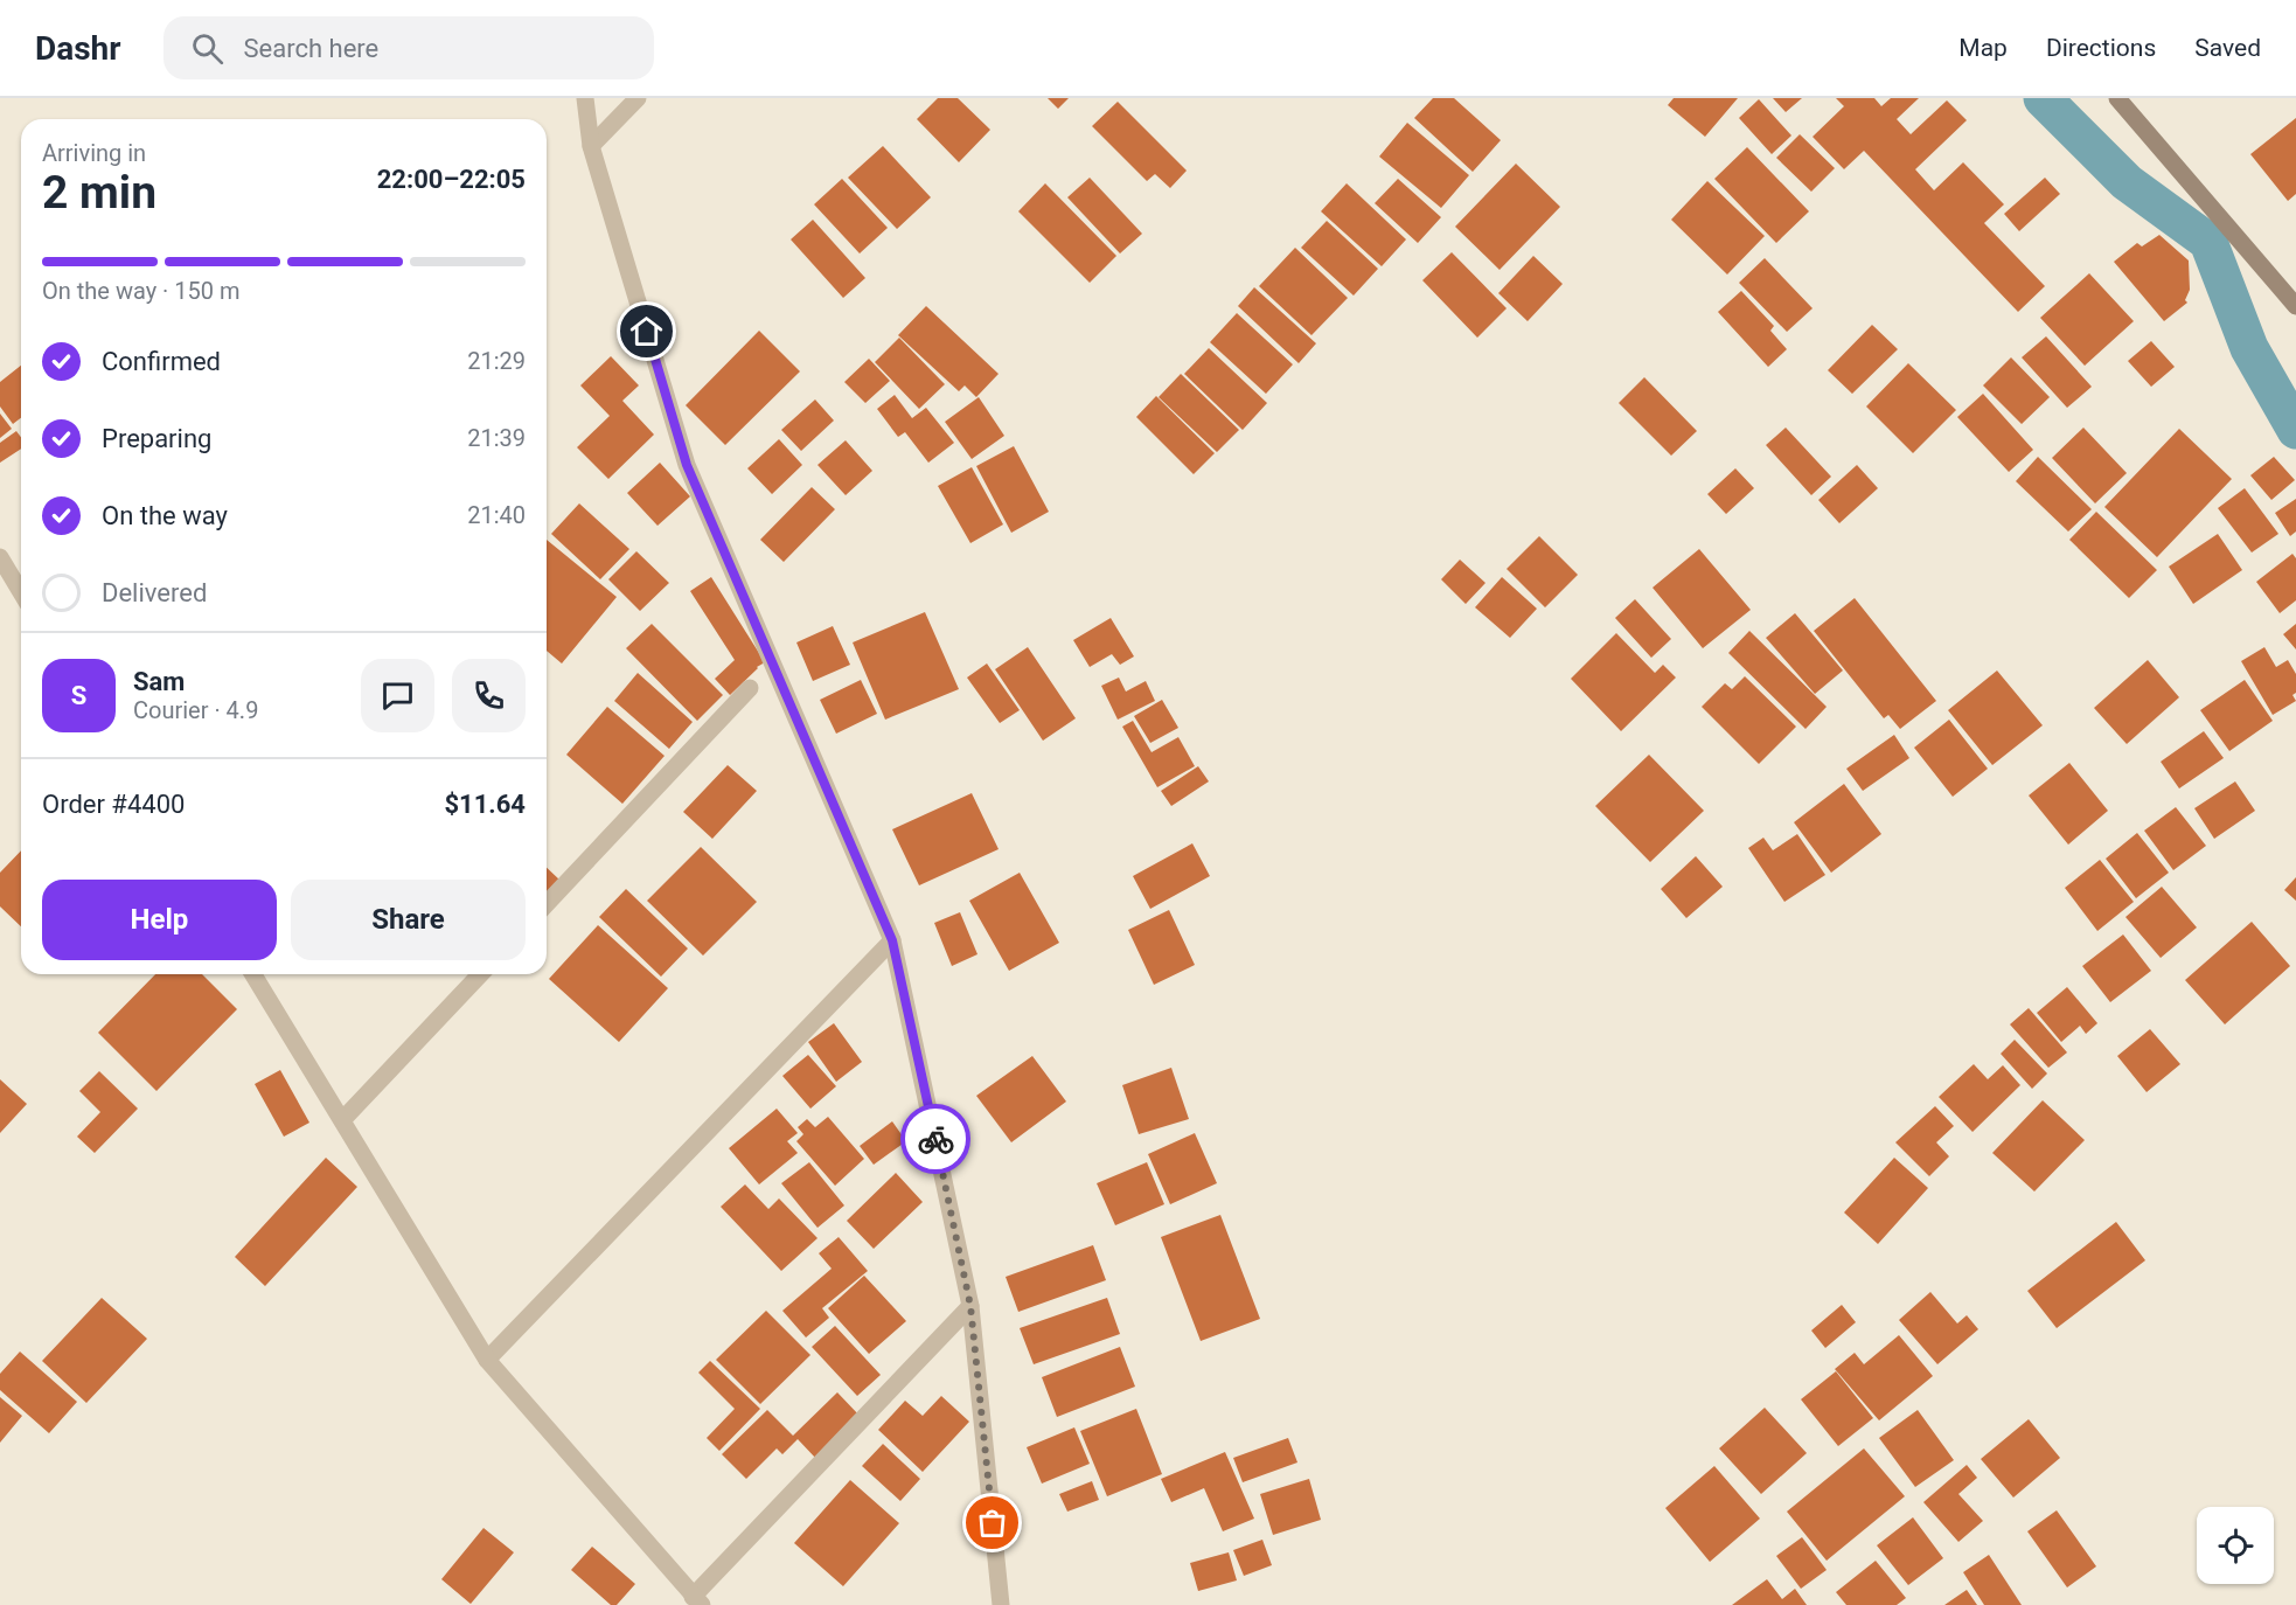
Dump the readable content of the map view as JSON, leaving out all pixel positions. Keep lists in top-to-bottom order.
{
  "page": {
    "header": "Dashr",
    "search": "Search here",
    "nav": ["Map", "Directions", "Saved"],
    "heading": ["2 min", "Arriving in", "22:00–22:05"],
    "panel": [
      "Sam",
      "Courier · 4.9",
      "Order #4400",
      "$11.64"
    ],
    "bar": "On the way · 150 m",
    "list": [
      ["Confirmed", "21:29"],
      ["Preparing", "21:39"],
      ["On the way", "21:40"],
      "Delivered"
    ],
    "round": "S",
    "buttons": ["Help", "Share"]
  }
}
